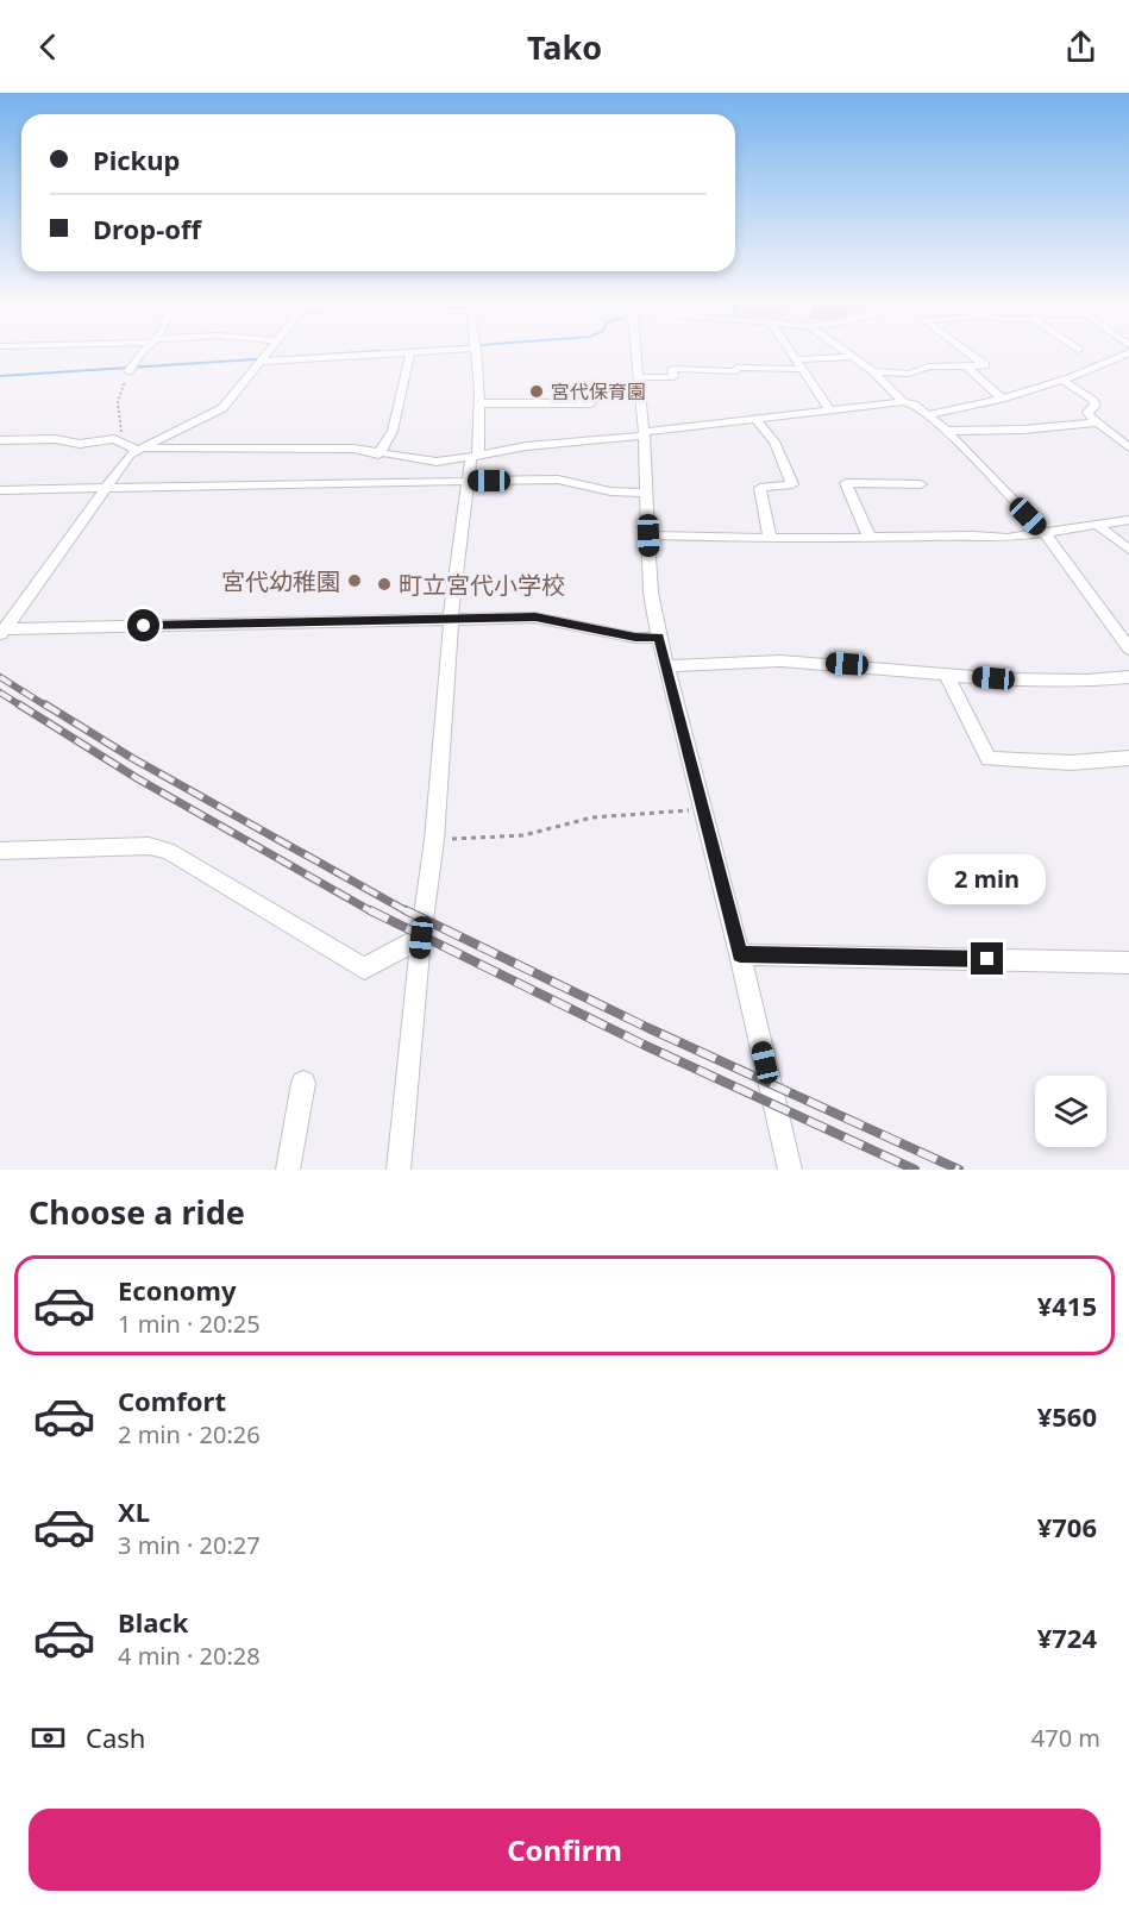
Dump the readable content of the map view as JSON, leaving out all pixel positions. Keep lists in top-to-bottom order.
{
  "places": ["宮代保育園", "宮代幼稚園", "町立宮代小学校"],
  "page": {
    "header": "Tako",
    "banner": ["Pickup", "Drop-off"],
    "bubble": "2 min",
    "heading": "Choose a ride",
    "list": [
      {
        "name": "Economy",
        "note": "1 min · 20:25",
        "value": "¥415"
      },
      {
        "name": "Comfort",
        "note": "2 min · 20:26",
        "value": "¥560"
      },
      {
        "name": "XL",
        "note": "3 min · 20:27",
        "value": "¥706"
      },
      {
        "name": "Black",
        "note": "4 min · 20:28",
        "value": "¥724"
      }
    ],
    "pay": ["Cash", "470 m"],
    "buttons": "Confirm"
  }
}
